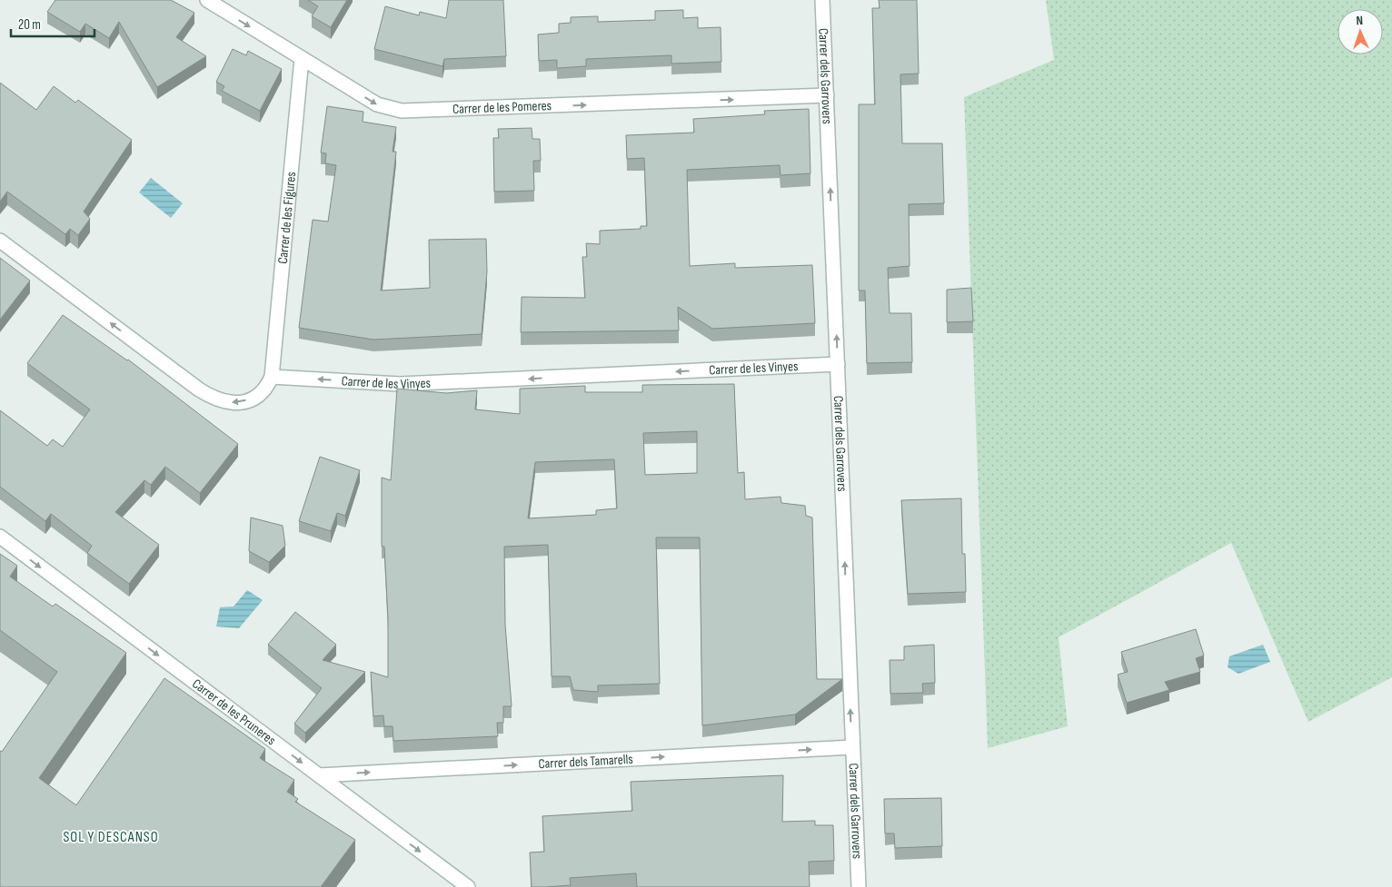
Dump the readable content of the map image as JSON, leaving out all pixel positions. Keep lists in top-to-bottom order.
{
  "streets": {
    "street": [
      "Carrer dels Garrovers",
      "Carrer de les Pomeres",
      "Carrer de les Figures",
      "Carrer de les Vinyes",
      "Carrer de les Pruneres",
      "Carrer dels Tamarells"
    ]
  },
  "crossings": [
    ["Carrer dels Garrovers", "Carrer de les Pomeres"],
    ["Carrer dels Garrovers", "Carrer de les Vinyes"],
    ["Carrer dels Garrovers", "Carrer dels Tamarells"],
    ["Carrer de les Pomeres", "Carrer de les Figures"],
    ["Carrer de les Figures", "Carrer de les Vinyes"],
    ["Carrer de les Pruneres", "Carrer dels Tamarells"]
  ],
  "one_way": [
    "Carrer dels Garrovers",
    "Carrer de les Pomeres",
    "Carrer de les Vinyes",
    "Carrer de les Pruneres",
    "Carrer dels Tamarells"
  ],
  "districts": ["SOL Y DESCANSO"],
  "scale_bar": "20 m",
  "north": "top"
}
